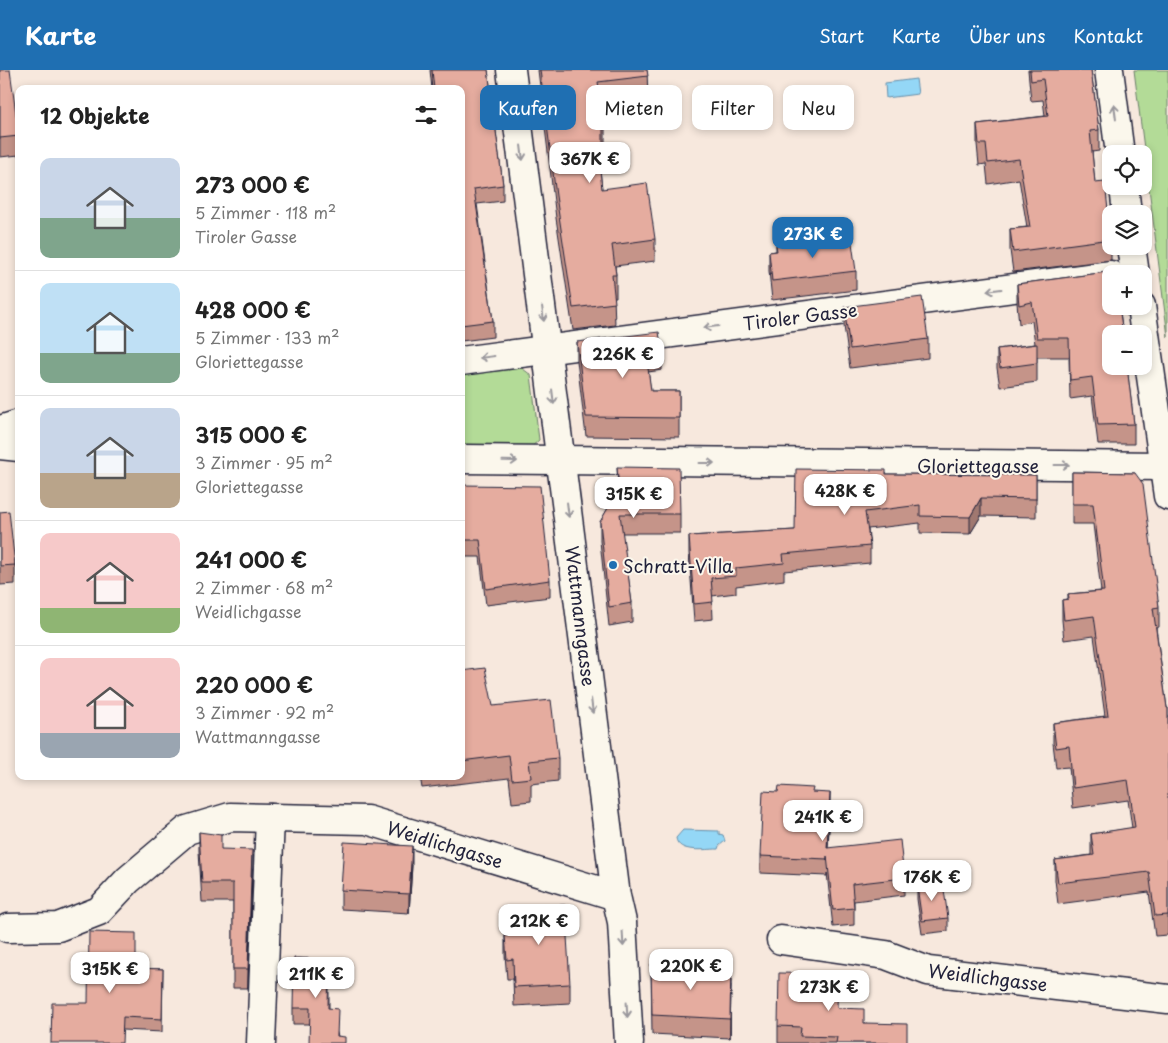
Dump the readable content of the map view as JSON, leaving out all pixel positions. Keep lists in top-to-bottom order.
{
  "streets": {
    "street": [
      "Tiroler Gasse",
      "Gloriettegasse",
      "Wattmanngasse",
      "Weidlichgasse"
    ]
  },
  "crossings": [
    ["Tiroler Gasse", "Wattmanngasse"],
    ["Gloriettegasse", "Wattmanngasse"],
    ["Wattmanngasse", "Weidlichgasse"]
  ],
  "one_way": ["Tiroler Gasse", "Gloriettegasse", "Wattmanngasse"],
  "places": ["Schratt-Villa"],
  "page": {
    "header": "Karte",
    "nav": [
      "Start",
      "Karte",
      "Über uns",
      "Kontakt"
    ],
    "chip": [
      "Kaufen",
      "Mieten",
      "Filter",
      "Neu"
    ],
    "heading": "12 Objekte",
    "price": [
      "367K €",
      "273K €",
      "226K €",
      "428K €",
      "315K €",
      "241K €",
      "176K €",
      "212K €",
      "220K €",
      "315K €",
      "211K €",
      "273K €"
    ],
    "map_buttons": ["+", "−"],
    "list": [
      {
        "name": "273 000 €",
        "note": "5 Zimmer · 118 m² · Tiroler Gasse"
      },
      {
        "name": "428 000 €",
        "note": "5 Zimmer · 133 m² · Gloriettegasse"
      },
      {
        "name": "315 000 €",
        "note": "3 Zimmer · 95 m² · Gloriettegasse"
      },
      {
        "name": "241 000 €",
        "note": "2 Zimmer · 68 m² · Weidlichgasse"
      },
      {
        "name": "220 000 €",
        "note": "3 Zimmer · 92 m² · Wattmanngasse"
      }
    ]
  }
}
